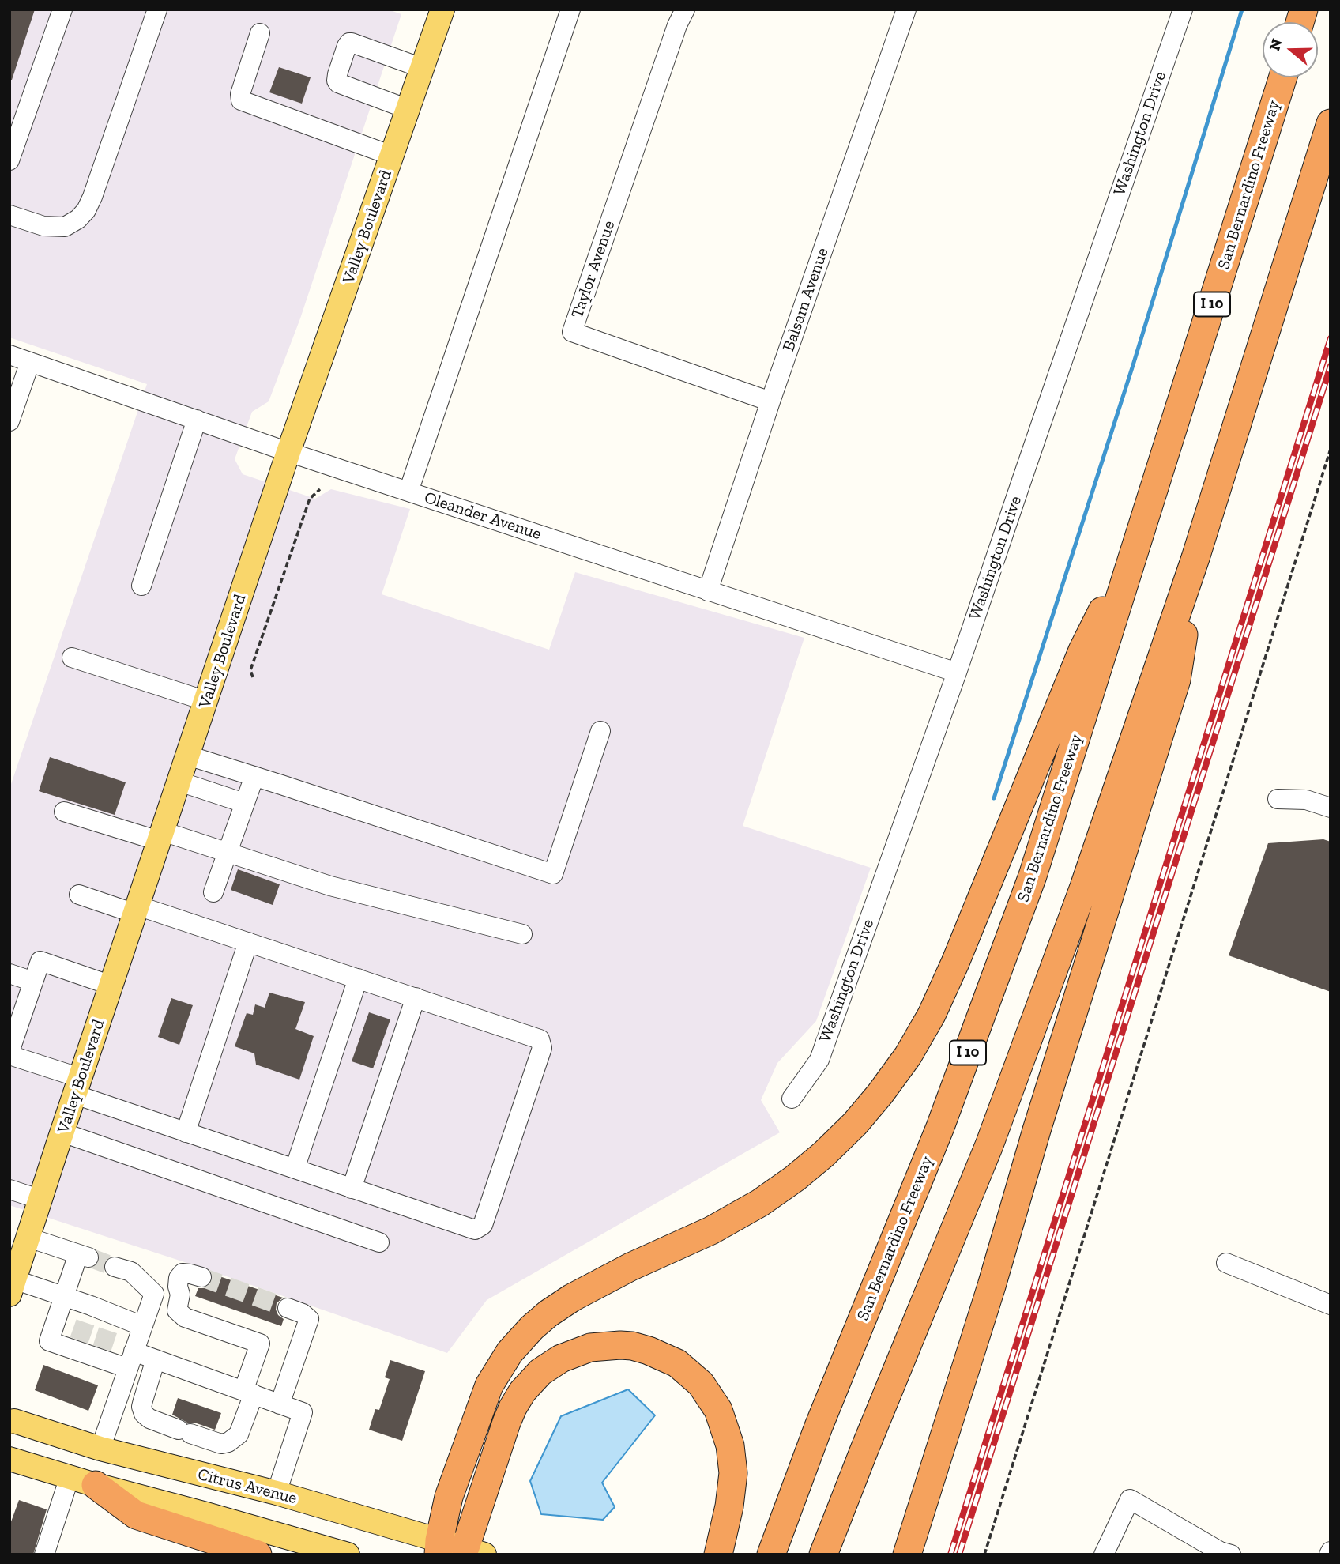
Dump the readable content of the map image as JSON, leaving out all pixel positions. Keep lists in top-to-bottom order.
{
  "streets": {
    "highway": ["San Bernardino Freeway", "I 10"],
    "main road": ["Valley Boulevard", "Citrus Avenue"],
    "street": [
      "Washington Drive",
      "Taylor Avenue",
      "Balsam Avenue",
      "Oleander Avenue"
    ]
  },
  "crossings": [
    ["Washington Drive", "Oleander Avenue"],
    ["Valley Boulevard", "Oleander Avenue"],
    ["Taylor Avenue", "Balsam Avenue"],
    ["Balsam Avenue", "Oleander Avenue"]
  ],
  "north": "left"
}
